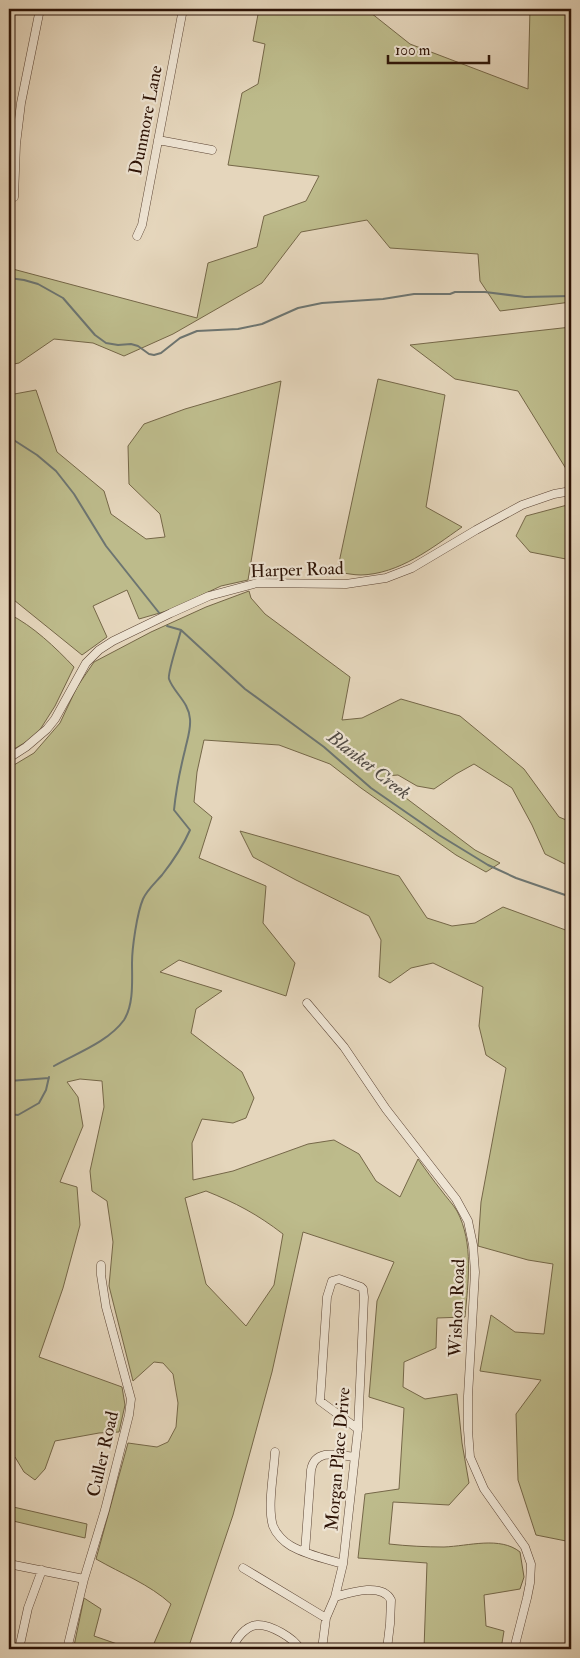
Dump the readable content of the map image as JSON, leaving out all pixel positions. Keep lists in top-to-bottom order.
{
  "streets": {
    "street": [
      "Dunmore Lane",
      "Harper Road",
      "Wishon Road",
      "Culler Road",
      "Morgan Place Drive"
    ]
  },
  "water": ["Blanket Creek"],
  "scale_bar": "100 m"
}
